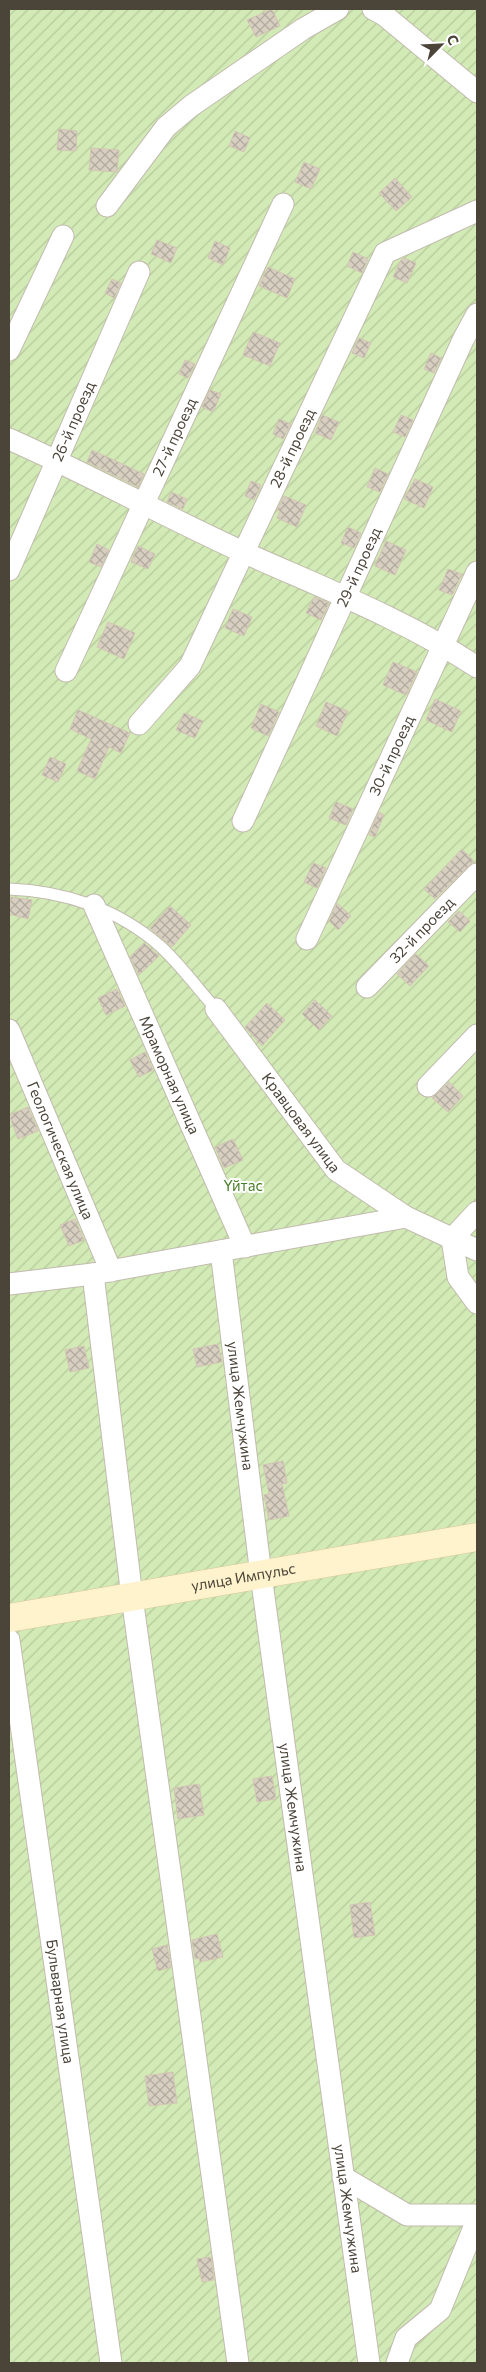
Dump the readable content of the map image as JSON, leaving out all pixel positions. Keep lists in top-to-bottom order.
{
  "streets": {
    "street": [
      "26-й проезд",
      "27-й проезд",
      "28-й проезд",
      "29-й проезд",
      "30-й проезд",
      "32-й проезд",
      "Мраморная улица",
      "Кравцовая улица",
      "Геологическая улица",
      "улица Жемчужина",
      "улица Импульс",
      "Бульварная улица"
    ]
  },
  "crossings": [
    ["Геологическая улица", "улица Импульс"],
    ["улица Жемчужина", "улица Импульс"]
  ],
  "parks": ["Үйтас"],
  "north": "top right"
}
